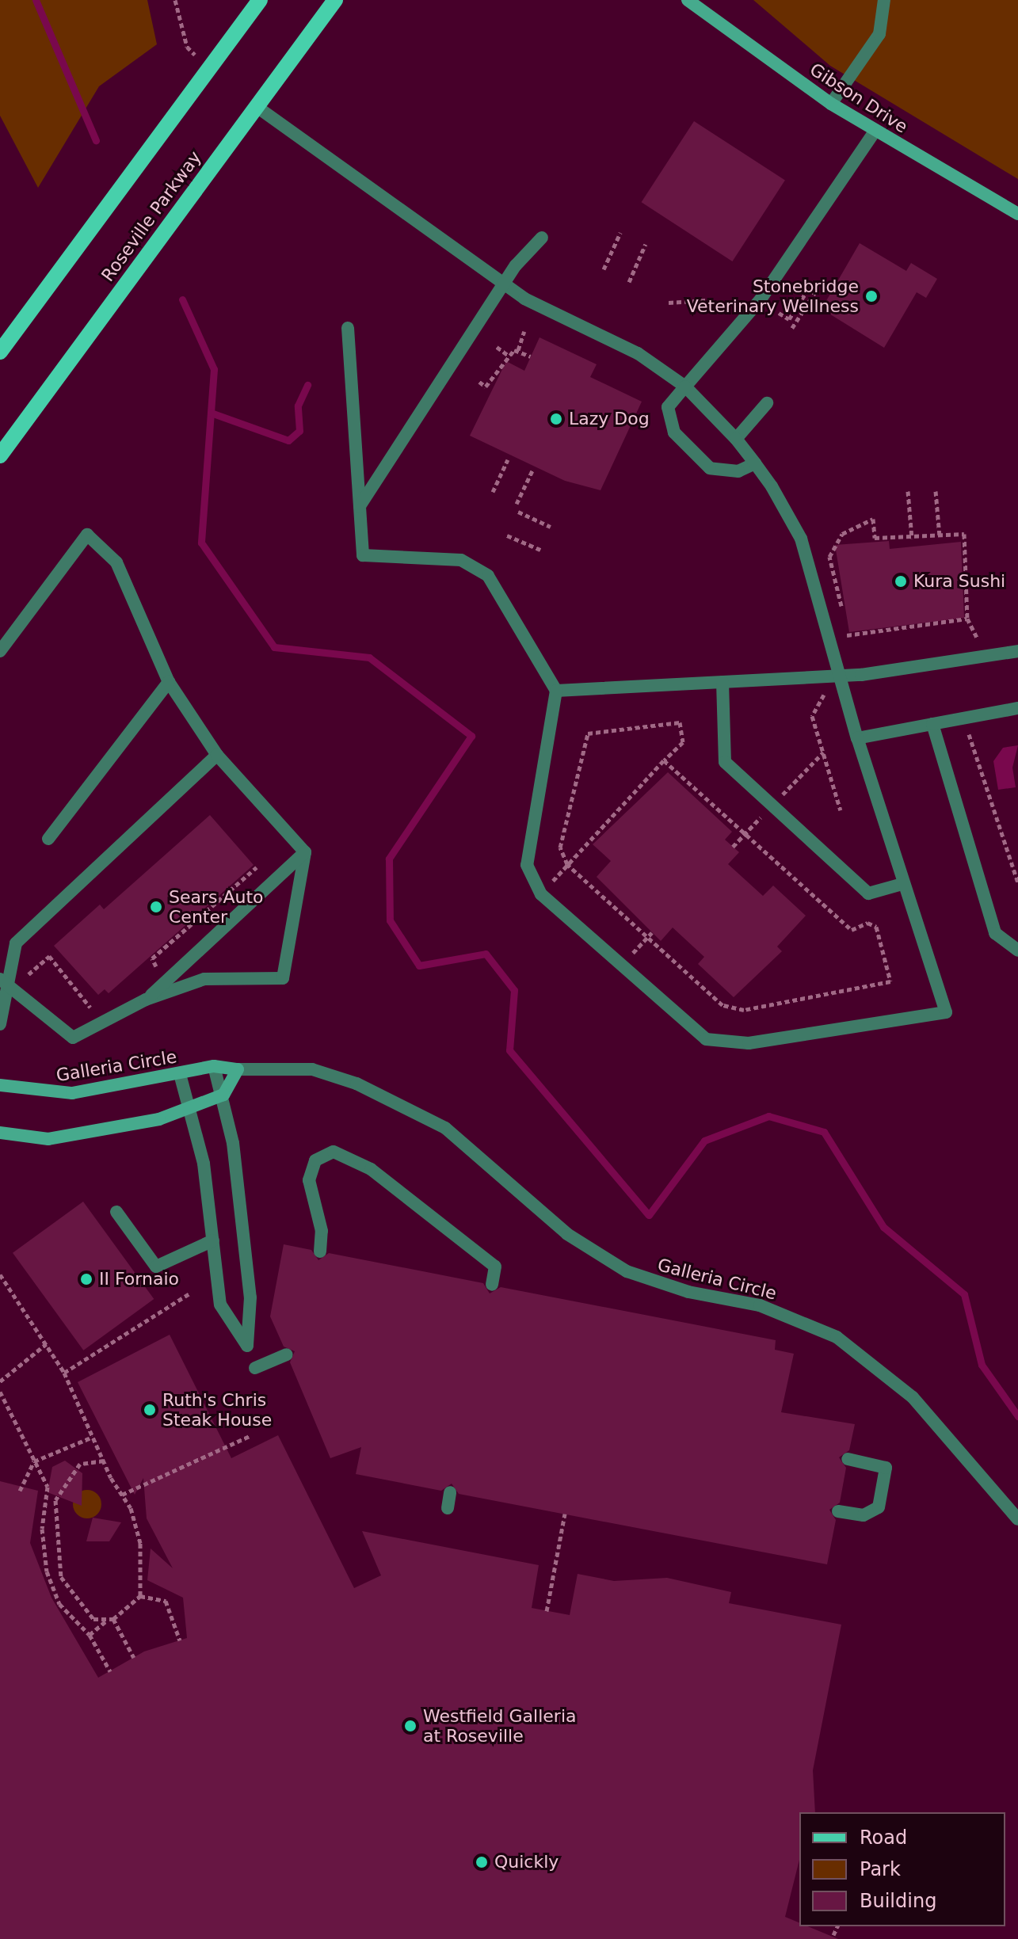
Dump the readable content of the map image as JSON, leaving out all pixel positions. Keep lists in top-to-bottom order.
{
  "streets": {
    "main road": ["Roseville Parkway"],
    "street": ["Gibson Drive", "Galleria Circle"]
  },
  "places": [
    "Stonebridge Veterinary Wellness",
    "Lazy Dog",
    "Kura Sushi",
    "Sears Auto Center",
    "II Fornaio",
    "Ruth's Chris Steak House",
    "Westfield Galleria at Roseville",
    "Quickly"
  ],
  "legend": ["Road", "Park", "Building"]
}
